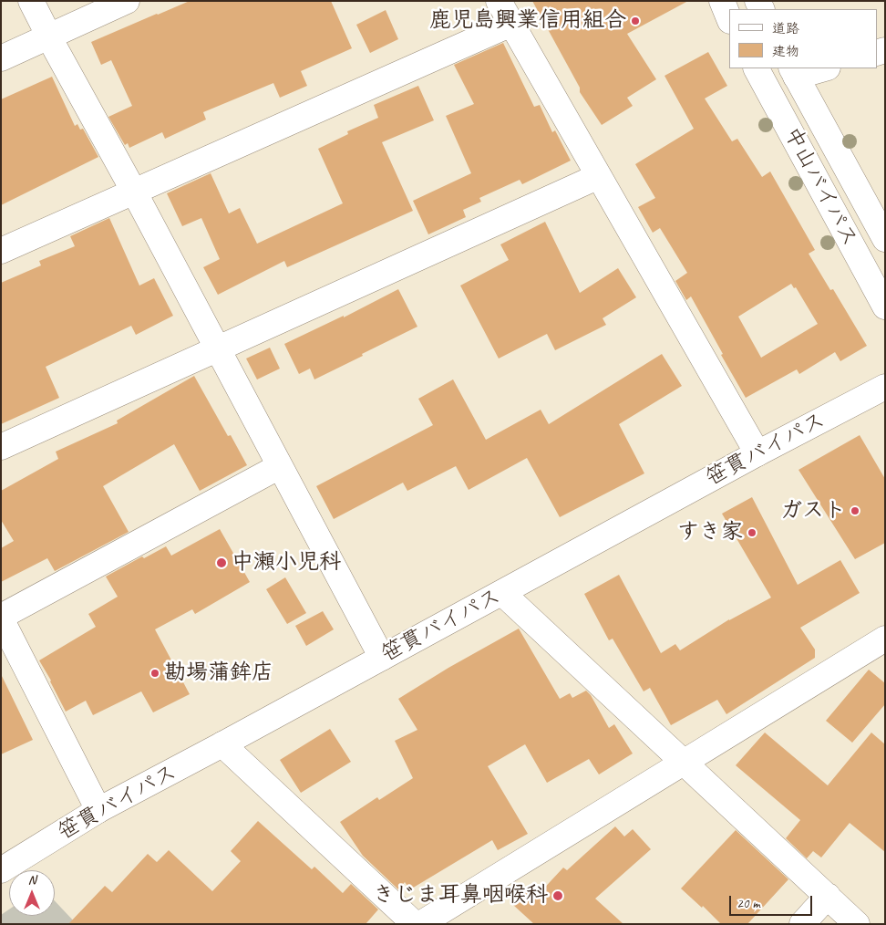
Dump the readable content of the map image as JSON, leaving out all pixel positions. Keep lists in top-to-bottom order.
{
  "streets": {
    "street": ["中山バイパス", "笹貫バイパス"]
  },
  "places": [
    "鹿児島興業信用組合",
    "ガスト",
    "すき家",
    "中瀬小児科",
    "勘場蒲鉾店",
    "きじま耳鼻咽喉科"
  ],
  "legend": ["道路", "建物"],
  "scale_bar": "20 m",
  "north": "top"
}
